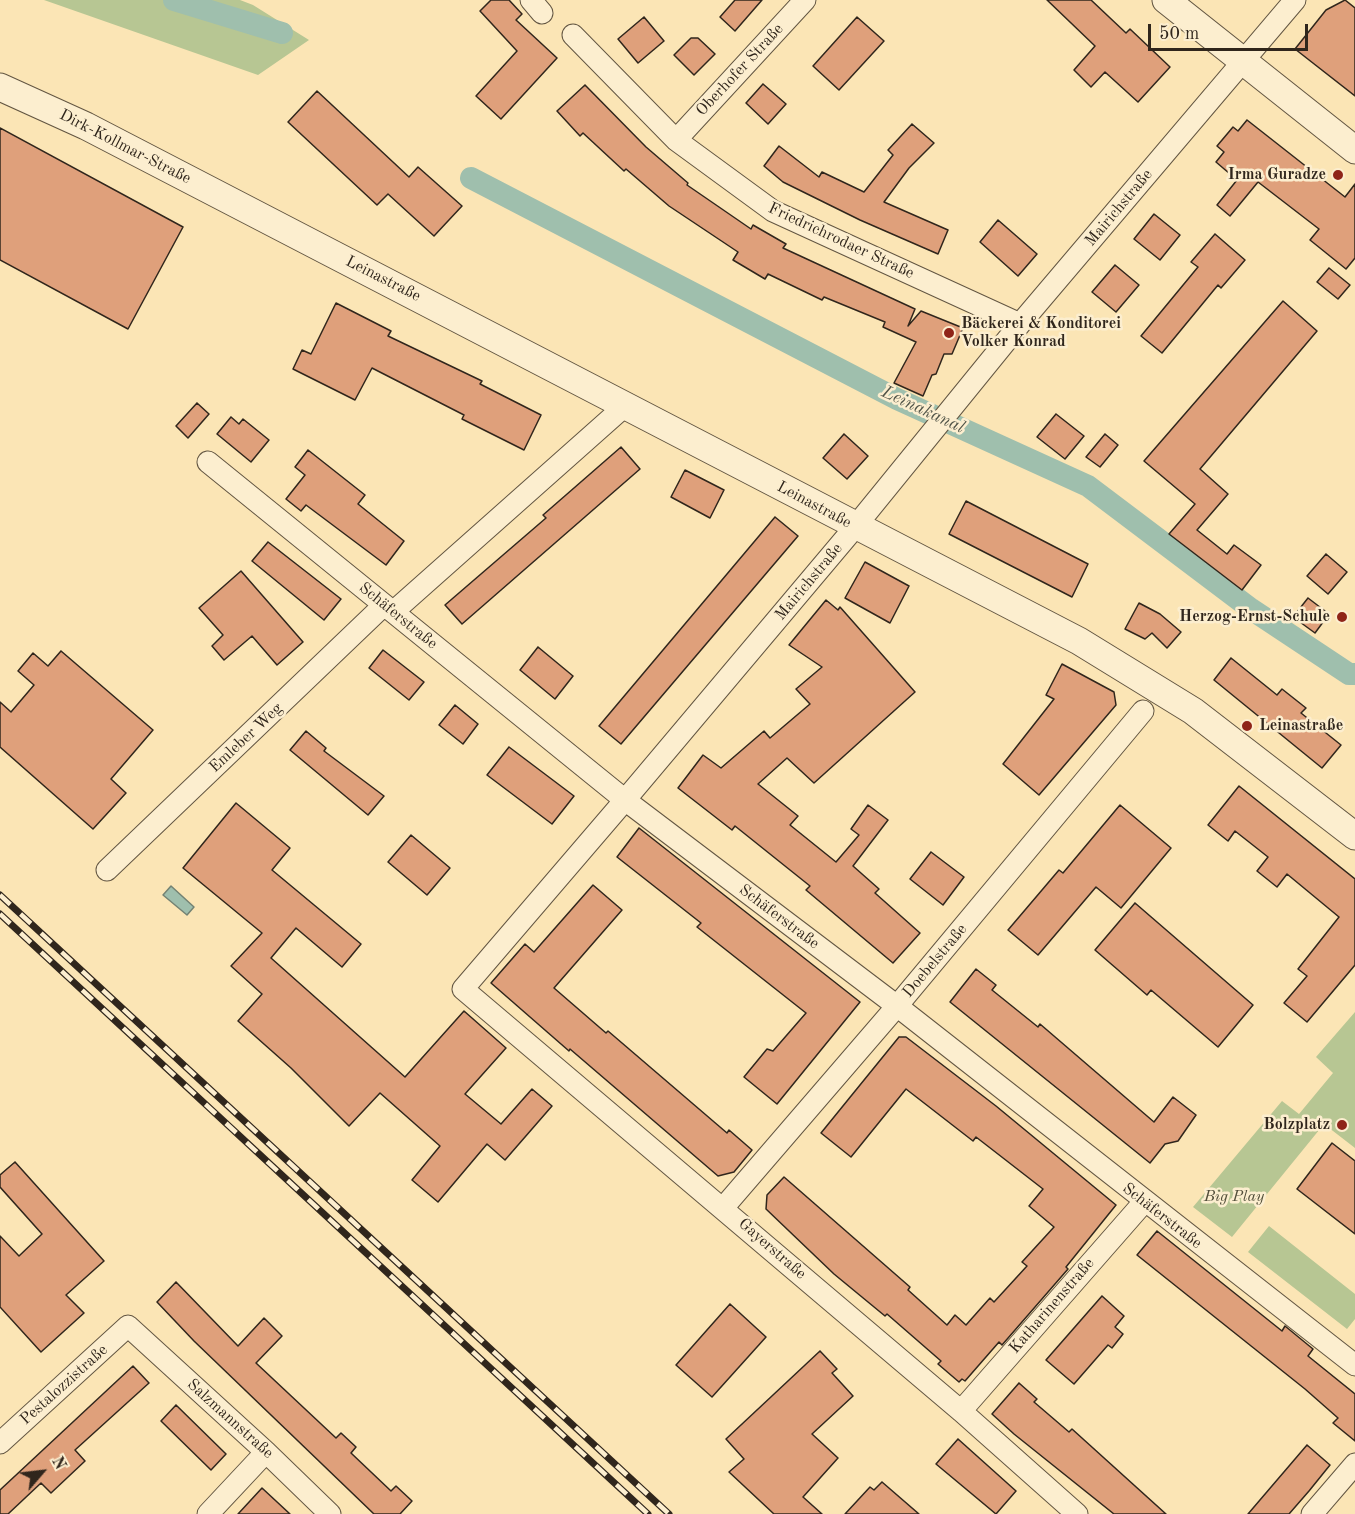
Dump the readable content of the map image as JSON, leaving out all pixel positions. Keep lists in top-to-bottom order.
{
  "streets": {
    "street": [
      "Oberhofer Straße",
      "Dirk-Kollmar-Straße",
      "Mairichstraße",
      "Friedrichrodaer Straße",
      "Leinastraße",
      "Schäferstraße",
      "Emleber Weg",
      "Doebelstraße",
      "Gayerstraße",
      "Katharinenstraße",
      "Pestalozzistraße",
      "Salzmannstraße"
    ]
  },
  "crossings": [
    ["Oberhofer Straße", "Friedrichrodaer Straße"],
    ["Dirk-Kollmar-Straße", "Leinastraße"],
    ["Mairichstraße", "Friedrichrodaer Straße"],
    ["Mairichstraße", "Leinastraße"],
    ["Mairichstraße", "Schäferstraße"],
    ["Mairichstraße", "Gayerstraße"],
    ["Leinastraße", "Emleber Weg"],
    ["Schäferstraße", "Emleber Weg"],
    ["Schäferstraße", "Doebelstraße"],
    ["Schäferstraße", "Katharinenstraße"],
    ["Doebelstraße", "Gayerstraße"],
    ["Gayerstraße", "Katharinenstraße"],
    ["Pestalozzistraße", "Salzmannstraße"]
  ],
  "water": ["Leinakanal"],
  "parks": ["Big Play"],
  "places": [
    "Irma Guradze",
    "Bäckerei & Konditorei Volker Konrad",
    "Herzog-Ernst-Schule",
    "Leinastraße",
    "Bolzplatz"
  ],
  "scale_bar": "50 m",
  "north": "top right"
}
